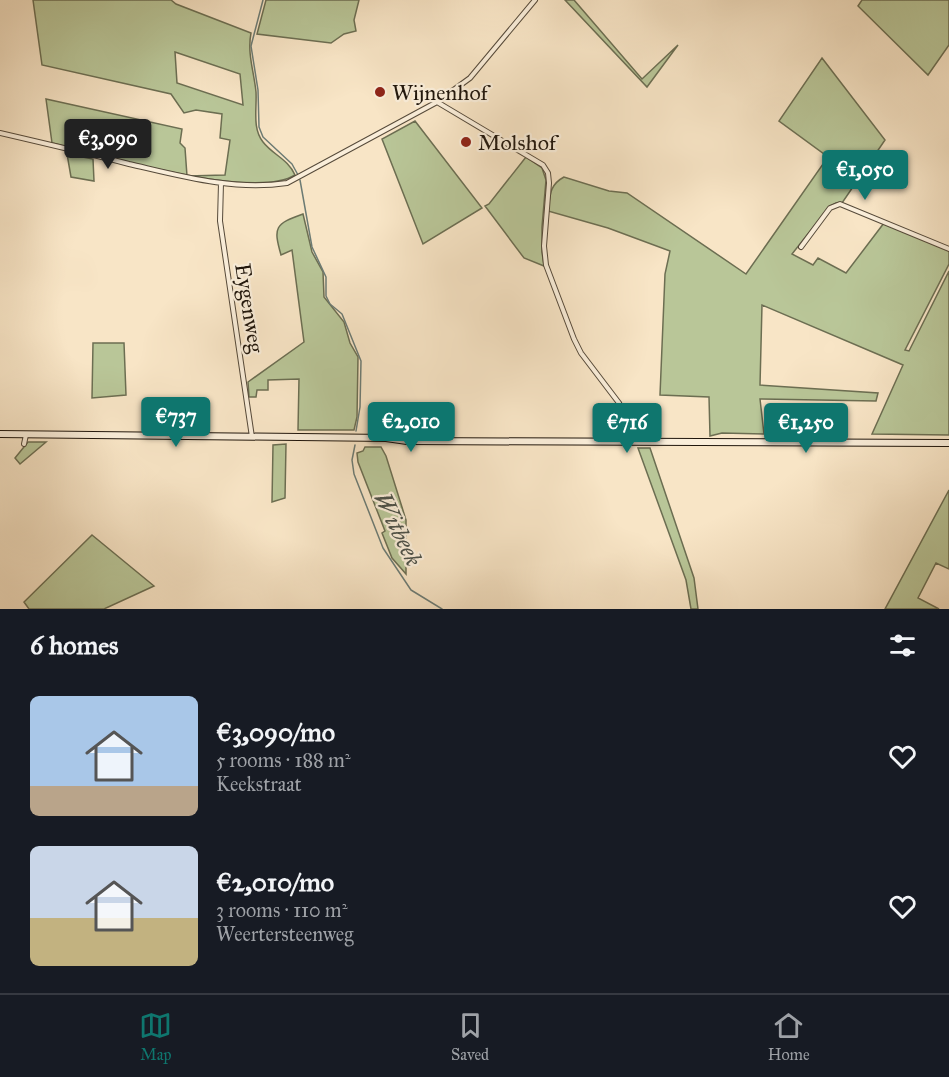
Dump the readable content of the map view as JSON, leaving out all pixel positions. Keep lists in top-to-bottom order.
{
  "streets": {
    "street": ["Eygenweg"]
  },
  "water": ["Witbeek"],
  "places": ["Wijnenhof", "Molshof"],
  "page": {
    "price": [
      "€3,090",
      "€1,050",
      "€737",
      "€2,010",
      "€716",
      "€1,250"
    ],
    "heading": "6 homes",
    "list": [
      {
        "name": "€3,090/mo",
        "note": "5 rooms · 188 m² · Keekstraat"
      },
      {
        "name": "€2,010/mo",
        "note": "3 rooms · 110 m² · Weertersteenweg"
      }
    ],
    "tabs": ["Map", "Saved", "Home"]
  }
}
